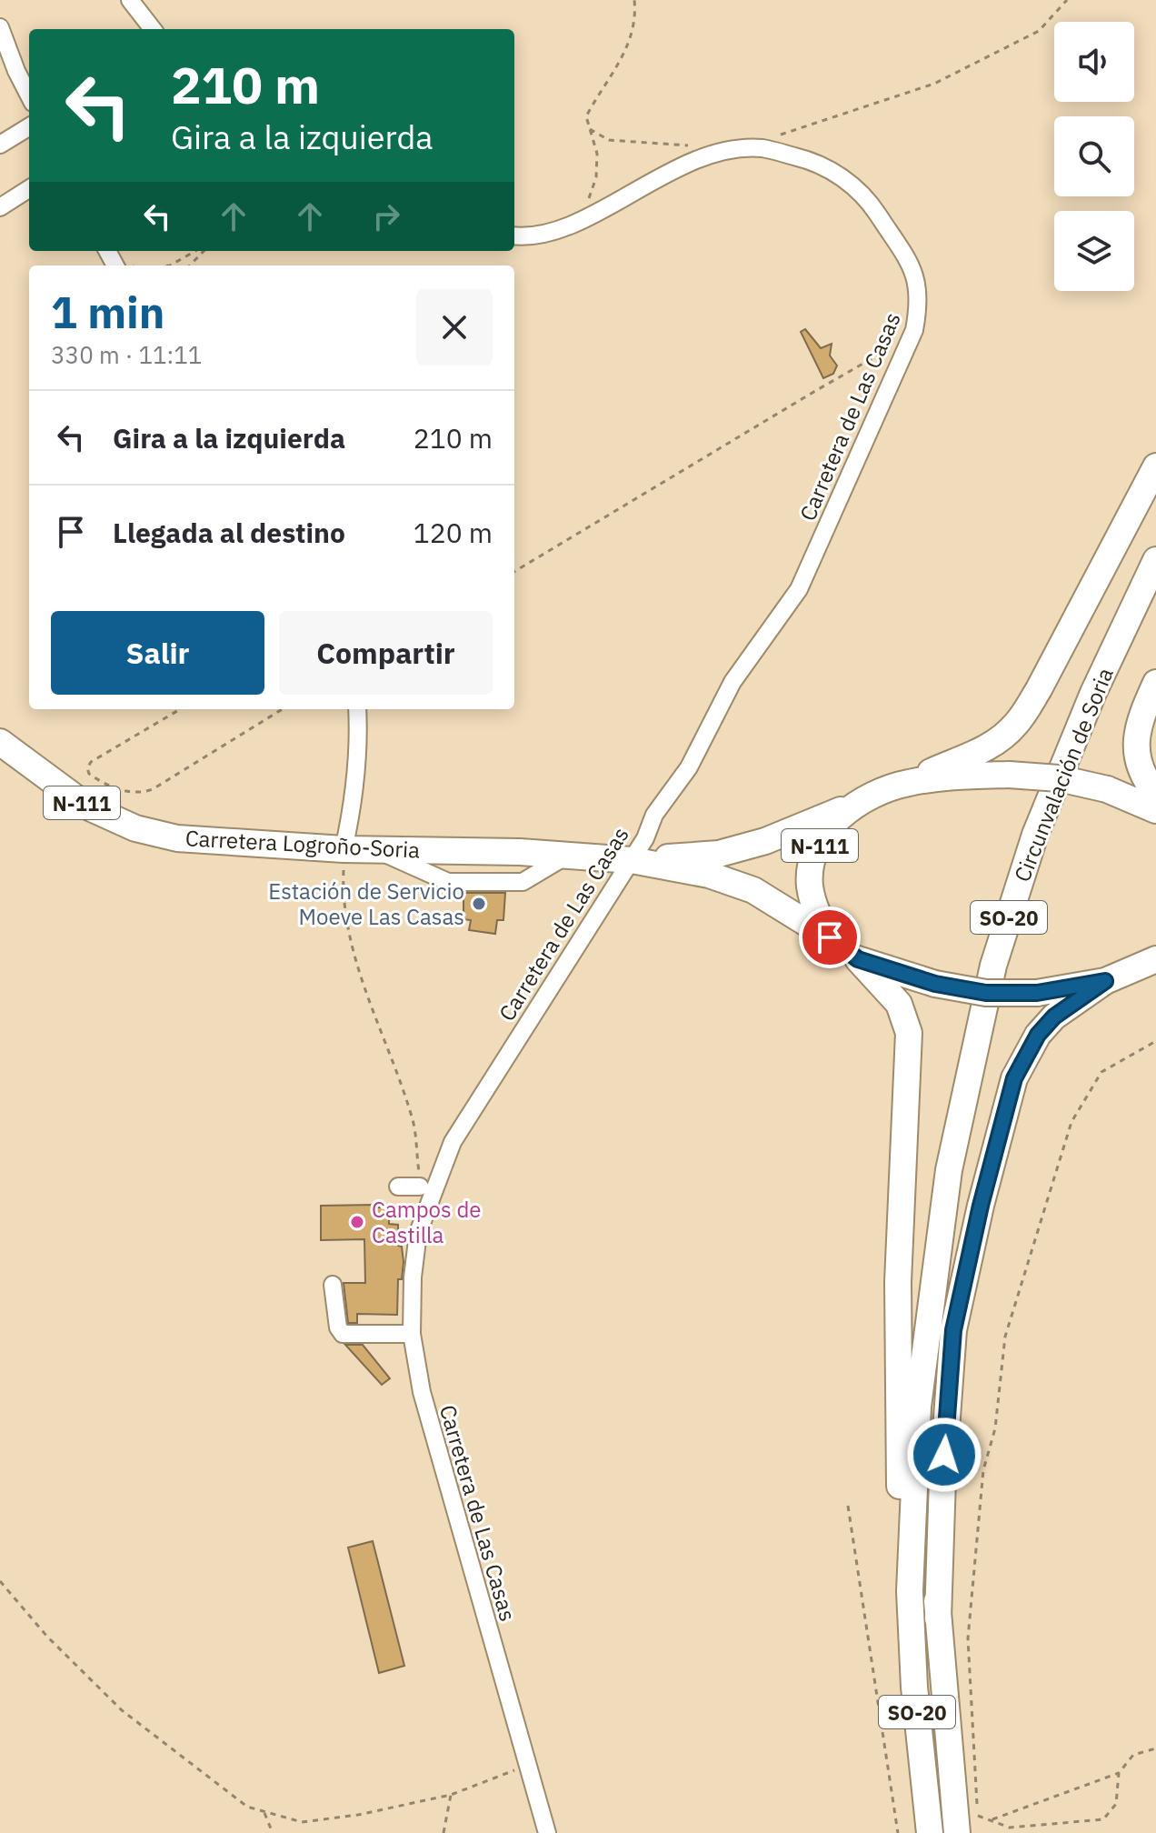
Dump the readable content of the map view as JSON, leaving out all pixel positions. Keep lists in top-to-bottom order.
{
  "streets": {
    "highway": [
      "Circunvalación de Soria",
      "N-111",
      "Carretera Logroño-Soria",
      "SO-20"
    ],
    "street": ["Carretera de Las Casas"]
  },
  "crossings": [
    ["Carretera de Las Casas", "Carretera Logroño-Soria"],
    ["Circunvalación de Soria", "SO-20"],
    ["N-111", "Carretera Logroño-Soria"],
    ["N-111", "SO-20"]
  ],
  "places": ["Estación de Servicio Moeve Las Casas", "Campos de Castilla"],
  "page": {
    "turn": ["210 m", "Gira a la izquierda"],
    "heading": ["1 min", "330 m · 11:11"],
    "list": [
      {
        "name": "Gira a la izquierda",
        "value": "210 m"
      },
      {
        "name": "Llegada al destino",
        "value": "120 m"
      }
    ],
    "buttons": ["Salir", "Compartir"]
  }
}
